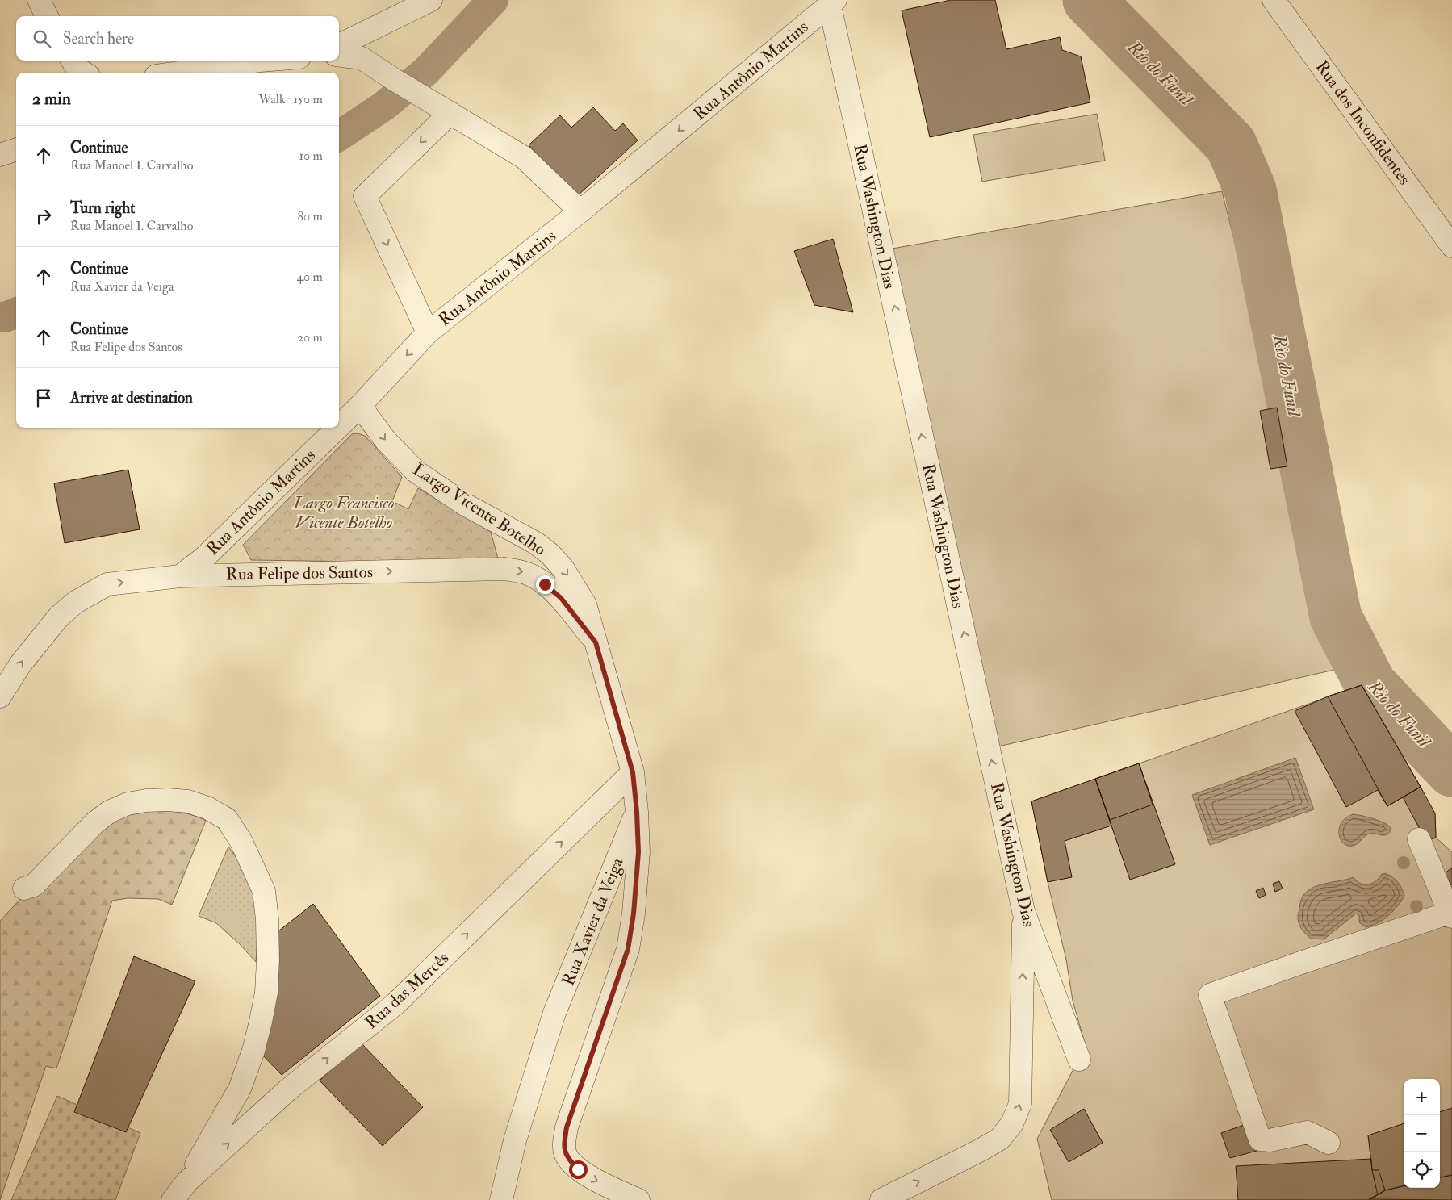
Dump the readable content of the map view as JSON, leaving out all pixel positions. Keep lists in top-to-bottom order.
{
  "streets": {
    "street": [
      "Rua Antônio Martins",
      "Rua dos Inconfidentes",
      "Rua Washington Dias",
      "Largo Vicente Botelho",
      "Rua Felipe dos Santos",
      "Rua Xavier da Veiga",
      "Rua das Mercês"
    ]
  },
  "crossings": [
    ["Rua Antônio Martins", "Rua Washington Dias"],
    ["Rua Antônio Martins", "Largo Vicente Botelho"],
    ["Rua Antônio Martins", "Rua Felipe dos Santos"],
    ["Largo Vicente Botelho", "Rua Felipe dos Santos"],
    ["Largo Vicente Botelho", "Rua Xavier da Veiga"],
    ["Rua Felipe dos Santos", "Rua Xavier da Veiga"],
    ["Rua Xavier da Veiga", "Rua das Mercês"]
  ],
  "one_way": [
    "Rua Antônio Martins",
    "Rua Washington Dias",
    "Largo Vicente Botelho",
    "Rua Felipe dos Santos",
    "Rua das Mercês"
  ],
  "water": ["Rio do Funil"],
  "parks": ["Largo Francisco Vicente Botelho"],
  "page": {
    "search": "Search here",
    "heading": ["2 min", "Walk · 150 m"],
    "list": [
      ["Continue", "Rua Manoel I. Carvalho", "10 m"],
      ["Turn right", "Rua Manoel I. Carvalho", "80 m"],
      ["Continue", "Rua Xavier da Veiga", "40 m"],
      ["Continue", "Rua Felipe dos Santos", "20 m"],
      "Arrive at destination"
    ],
    "map_buttons": ["+", "−"]
  }
}
